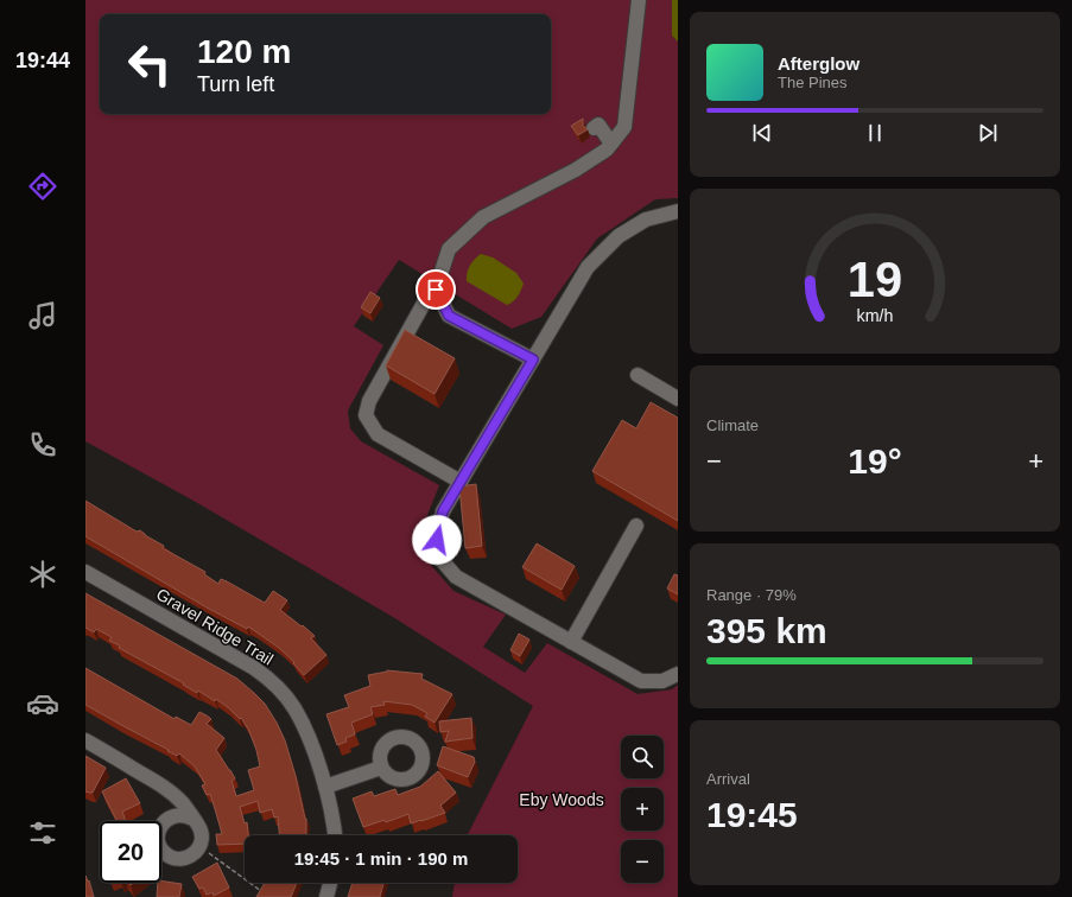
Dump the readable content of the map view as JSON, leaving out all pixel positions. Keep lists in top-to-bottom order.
{
  "streets": {
    "street": ["Gravel Ridge Trail"]
  },
  "parks": ["Eby Woods"],
  "page": {
    "tabs": "19:44",
    "turn": ["120 m", "Turn left"],
    "song": ["Afterglow", "The Pines"],
    "tile": [
      "Climate",
      ["Range · 79%", "395 km"],
      ["Arrival", "19:45"]
    ],
    "heat": ["−", "19°", "+"],
    "map_buttons": ["+", "−"],
    "limit": "20",
    "trip": "19:45 · 1 min · 190 m",
    "gauge": ["19", "km/h"]
  }
}
